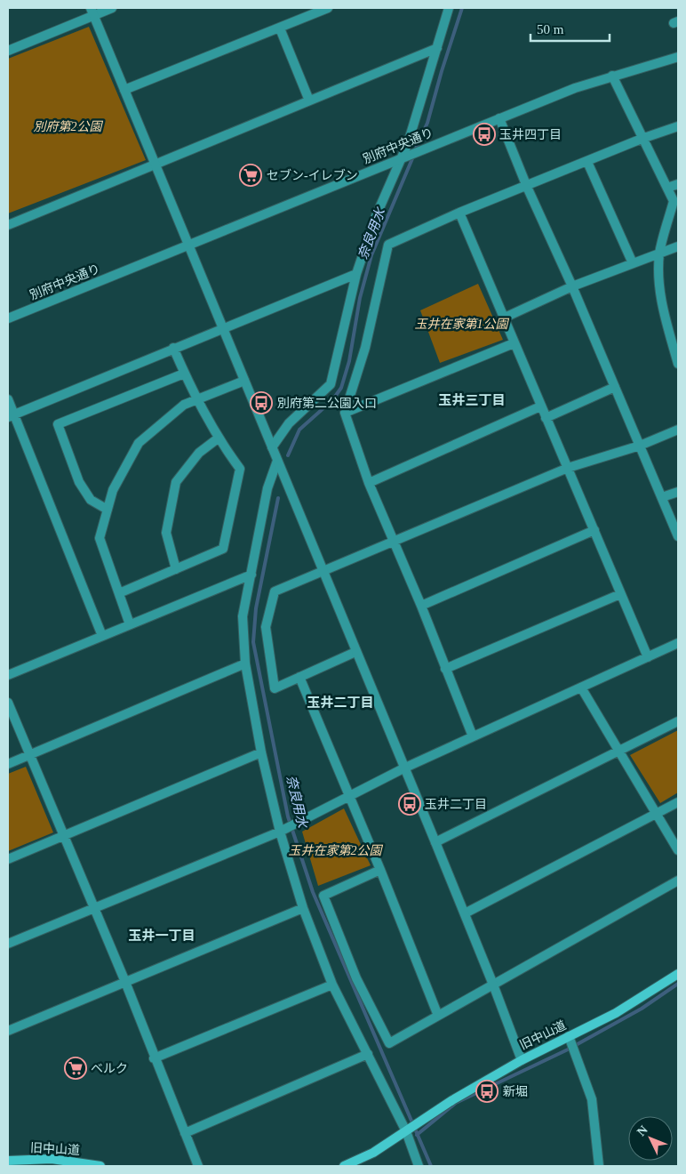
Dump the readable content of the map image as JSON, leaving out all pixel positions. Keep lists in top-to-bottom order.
{
  "streets": {
    "main road": ["旧中山道"],
    "street": ["別府中央通り"]
  },
  "districts": ["玉井三丁目", "玉井二丁目", "玉井一丁目"],
  "water": ["奈良用水"],
  "parks": ["別府第2公園", "玉井在家第1公園", "玉井在家第2公園"],
  "places": {
    "bus stop": [
      "玉井四丁目",
      "別府第二公園入口",
      "玉井二丁目",
      "新堀"
    ],
    "supermarket": ["セブン-イレブン", "ベルク"]
  },
  "scale_bar": "50 m",
  "north": "top left"
}
